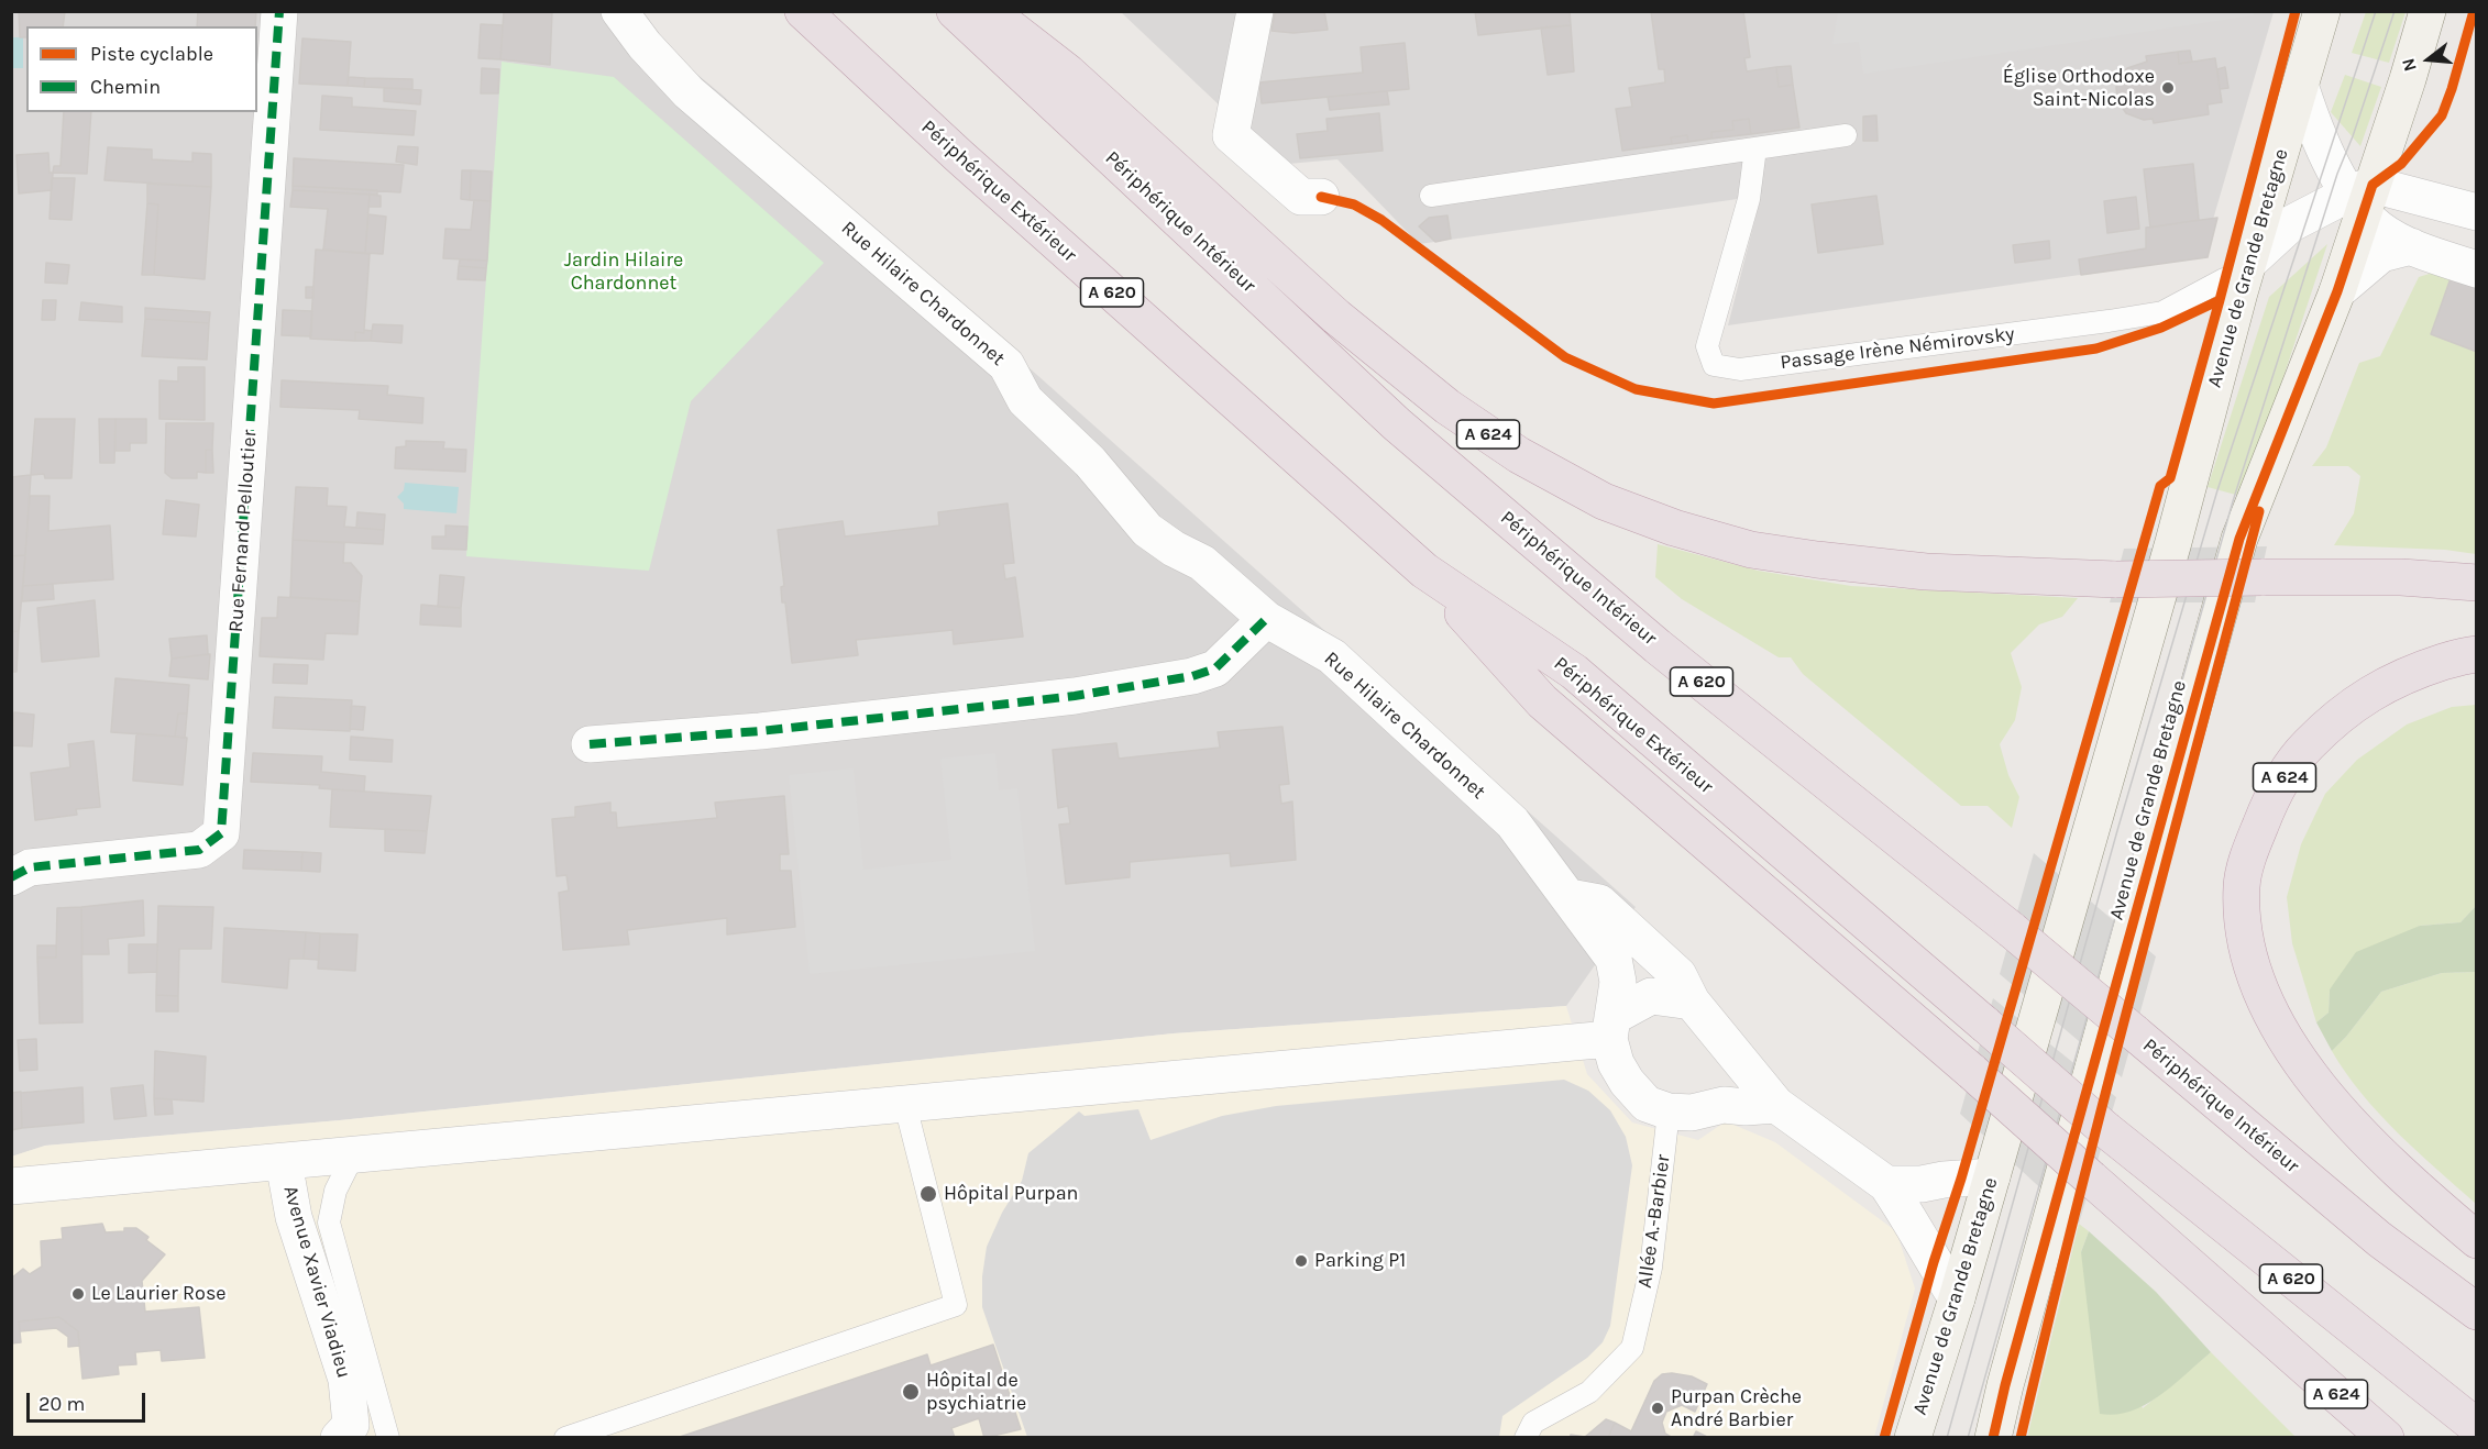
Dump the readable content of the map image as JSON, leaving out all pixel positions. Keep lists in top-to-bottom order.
{
  "streets": {
    "highway": [
      "Périphérique Extérieur",
      "Périphérique Intérieur",
      "A 620",
      "A 624"
    ],
    "main road": ["Avenue de Grande Bretagne"],
    "street": ["Rue Hilaire Chardonnet", "Rue Fernand Pelloutier", "Avenue Xavier Viadieu"],
    "lane": ["Passage Irène Némirovsky", "Allée A.-Barbier"]
  },
  "crossings": [
    ["Périphérique Extérieur", "A 624"],
    ["Avenue de Grande Bretagne", "Passage Irène Némirovsky"],
    ["Rue Hilaire Chardonnet", "Allée A.-Barbier"]
  ],
  "parks": ["Jardin Hilaire Chardonnet"],
  "places": [
    "Église Orthodoxe Saint-Nicolas",
    "Hôpital Purpan",
    "Parking P1",
    "Le Laurier Rose",
    "Hôpital de psychiatrie",
    "Purpan Crèche André Barbier"
  ],
  "legend": ["Piste cyclable", "Chemin"],
  "scale_bar": "20 m",
  "north": "left"
}
